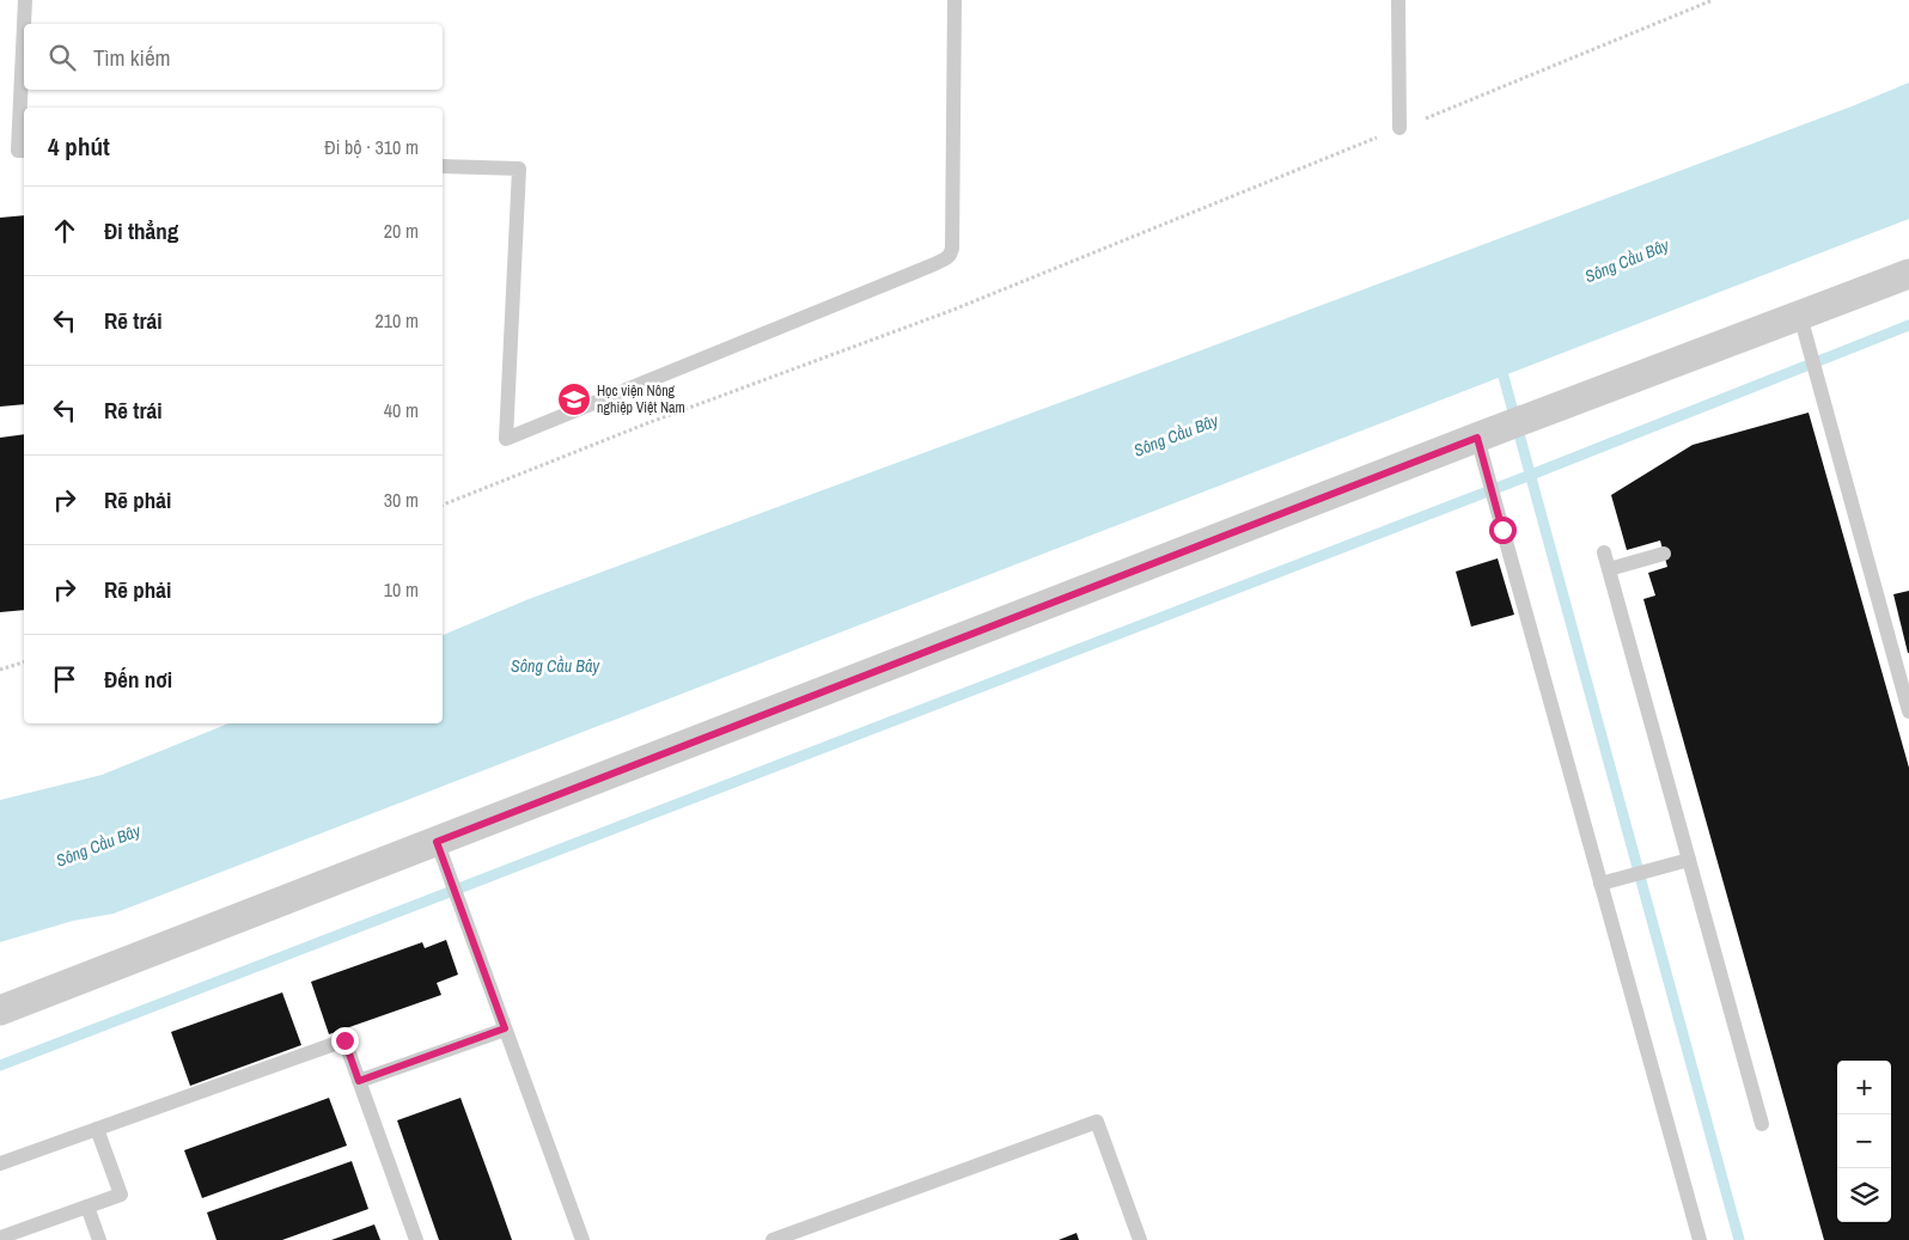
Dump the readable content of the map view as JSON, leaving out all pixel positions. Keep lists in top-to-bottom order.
{
  "water": ["Sông Cầu Bây"],
  "places": {
    "school or university": ["Học viện Nông nghiệp Việt Nam"]
  },
  "page": {
    "search": "Tìm kiếm",
    "heading": ["4 phút", "Đi bộ · 310 m"],
    "list": [
      ["Đi thẳng", "20 m"],
      ["Rẽ trái", "210 m"],
      ["Rẽ trái", "40 m"],
      ["Rẽ phải", "30 m"],
      ["Rẽ phải", "10 m"],
      "Đến nơi"
    ],
    "map_buttons": ["+", "−"]
  }
}
